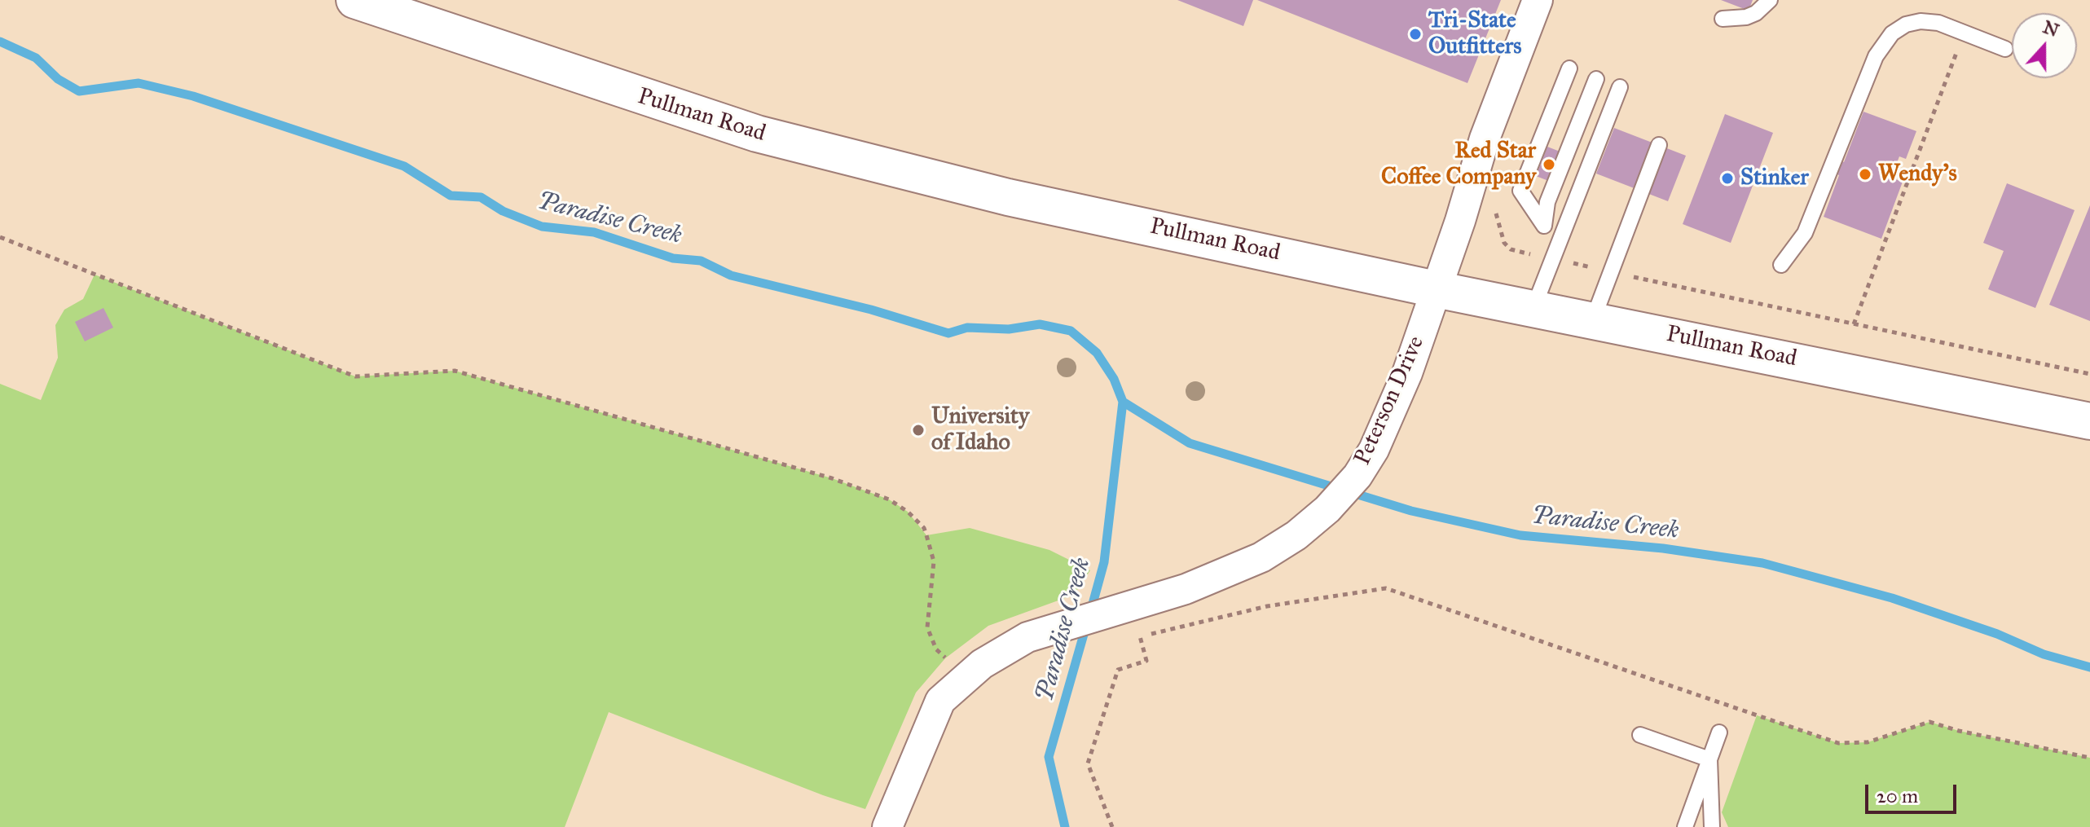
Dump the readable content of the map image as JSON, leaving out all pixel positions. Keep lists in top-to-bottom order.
{
  "streets": {
    "main road": ["Pullman Road"],
    "street": ["Peterson Drive"]
  },
  "crossings": [
    ["Pullman Road", "Peterson Drive"]
  ],
  "water": ["Paradise Creek"],
  "places": [
    "Tri-State Outfitters",
    "Red Star Coffee Company",
    "Wendy's",
    "Stinker",
    "University of Idaho"
  ],
  "scale_bar": "20 m",
  "north": "top"
}
